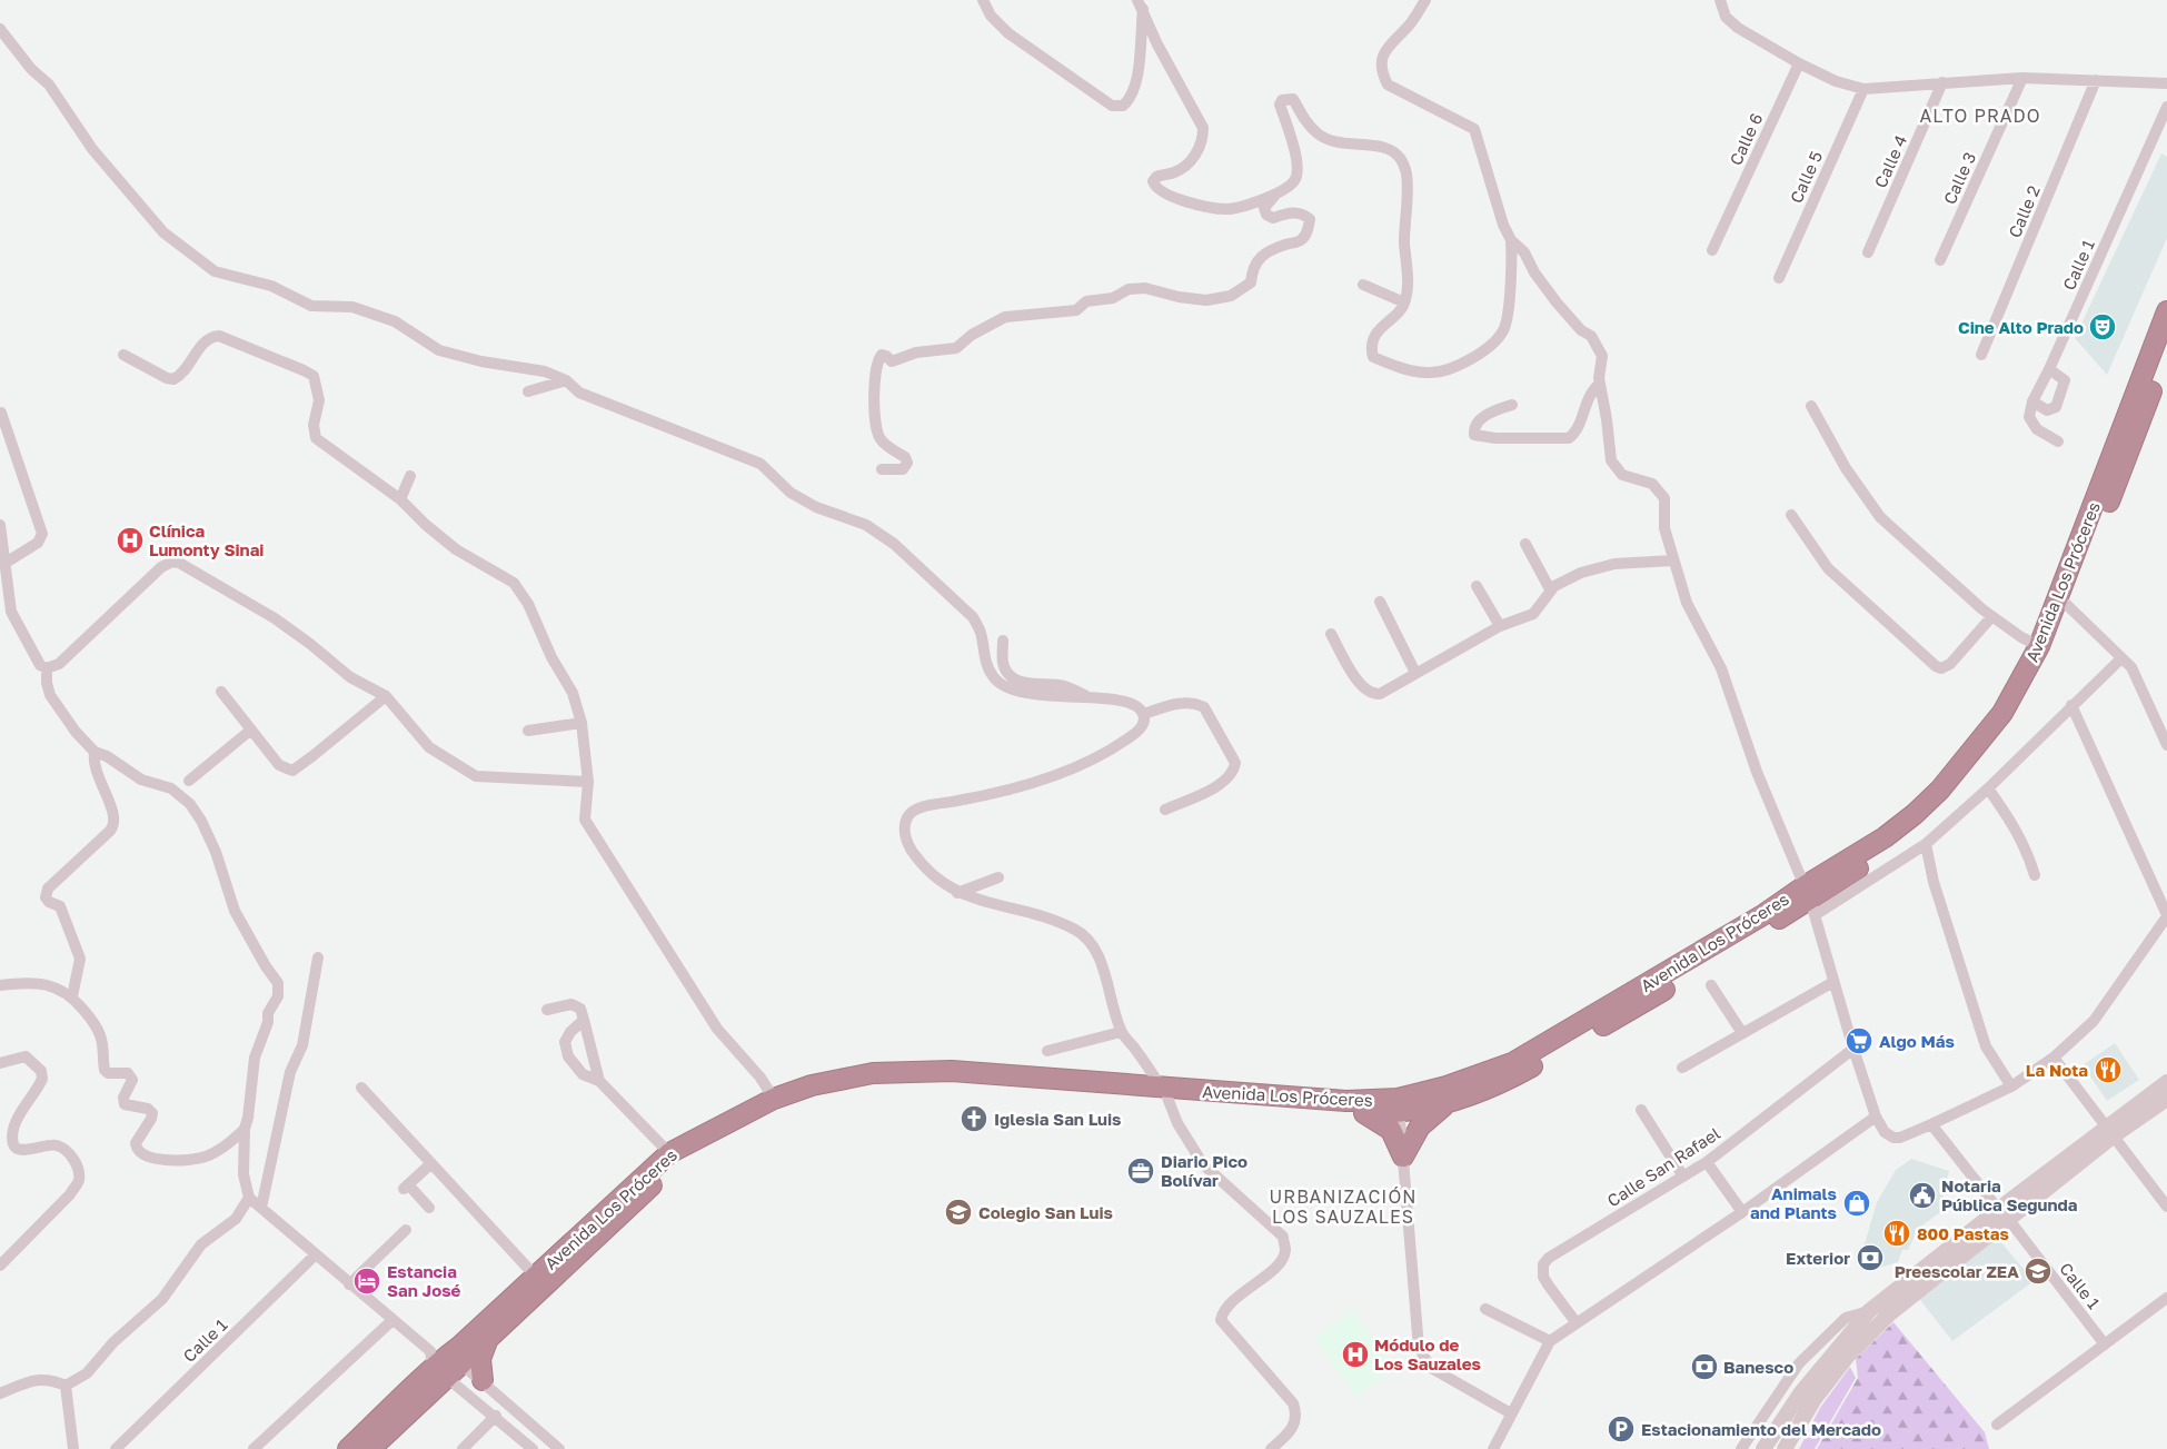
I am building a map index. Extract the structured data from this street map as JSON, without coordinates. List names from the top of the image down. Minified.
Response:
{"streets":{"highway":["Avenida Los Próceres"],"street":["Calle 6","Calle 4","Calle 5","Calle 3","Calle 2","Calle 1","Calle San Rafael"]},"districts":["ALTO PRADO","URBANIZACIÓN LOS SAUZALES"],"places":{"theatre":["Cine Alto Prado"],"hospital":["Clínica Lumonty Sinai","Módulo de Los Sauzales"],"supermarket":["Algo Más"],"restaurant":["La Nota","800 Pastas"],"church":["Iglesia San Luis"],"office":["Diario Pico Bolívar"],"public building":["Notaria Pública Segunda"],"shop":["Animals and Plants"],"school or university":["Colegio San Luis","Preescolar ZEA"],"bank":["Exterior","Banesco"],"hotel":["Estancia San José"],"parking":["Estacionamiento del Mercado"]}}
